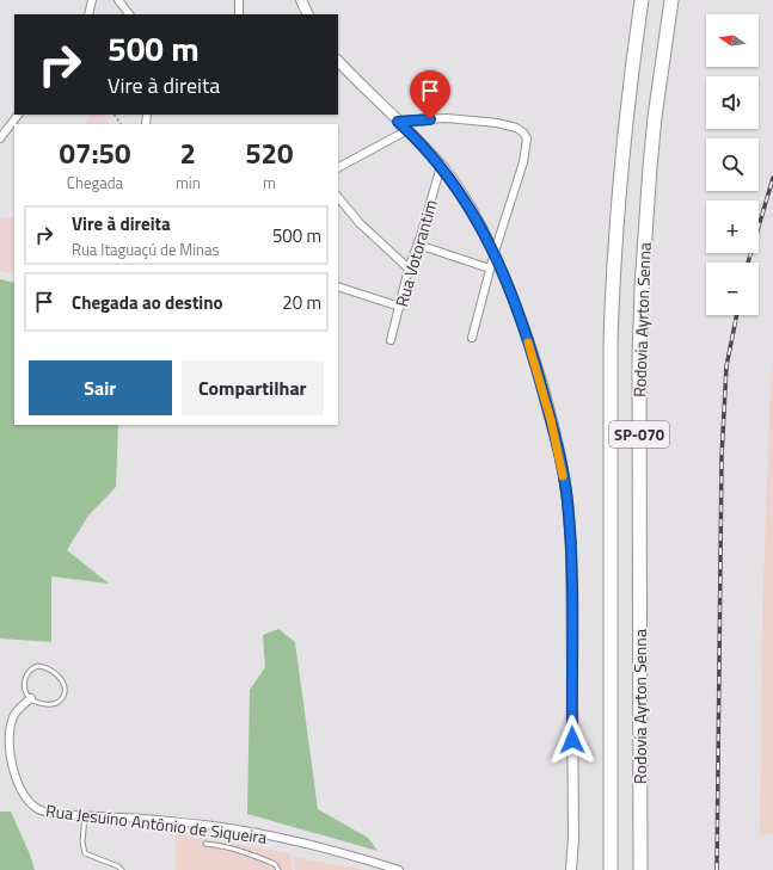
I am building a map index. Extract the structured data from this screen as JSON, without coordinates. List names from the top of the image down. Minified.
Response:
{"streets":{"highway":["Rodovia Ayrton Senna","SP-070"],"street":["Rua Votorantim","Rua Jesuíno Antônio de Siqueira"]},"north":"left","page":{"map_buttons":["+","−"],"turn":["500 m","Vire à direita"],"eta":["07:50","Chegada","2","min","520","m"],"list":[{"name":"Vire à direita","note":"Rua Itaguaçú de Minas","value":"500 m"},{"name":"Chegada ao destino","value":"20 m"}],"buttons":["Sair","Compartilhar"]}}
